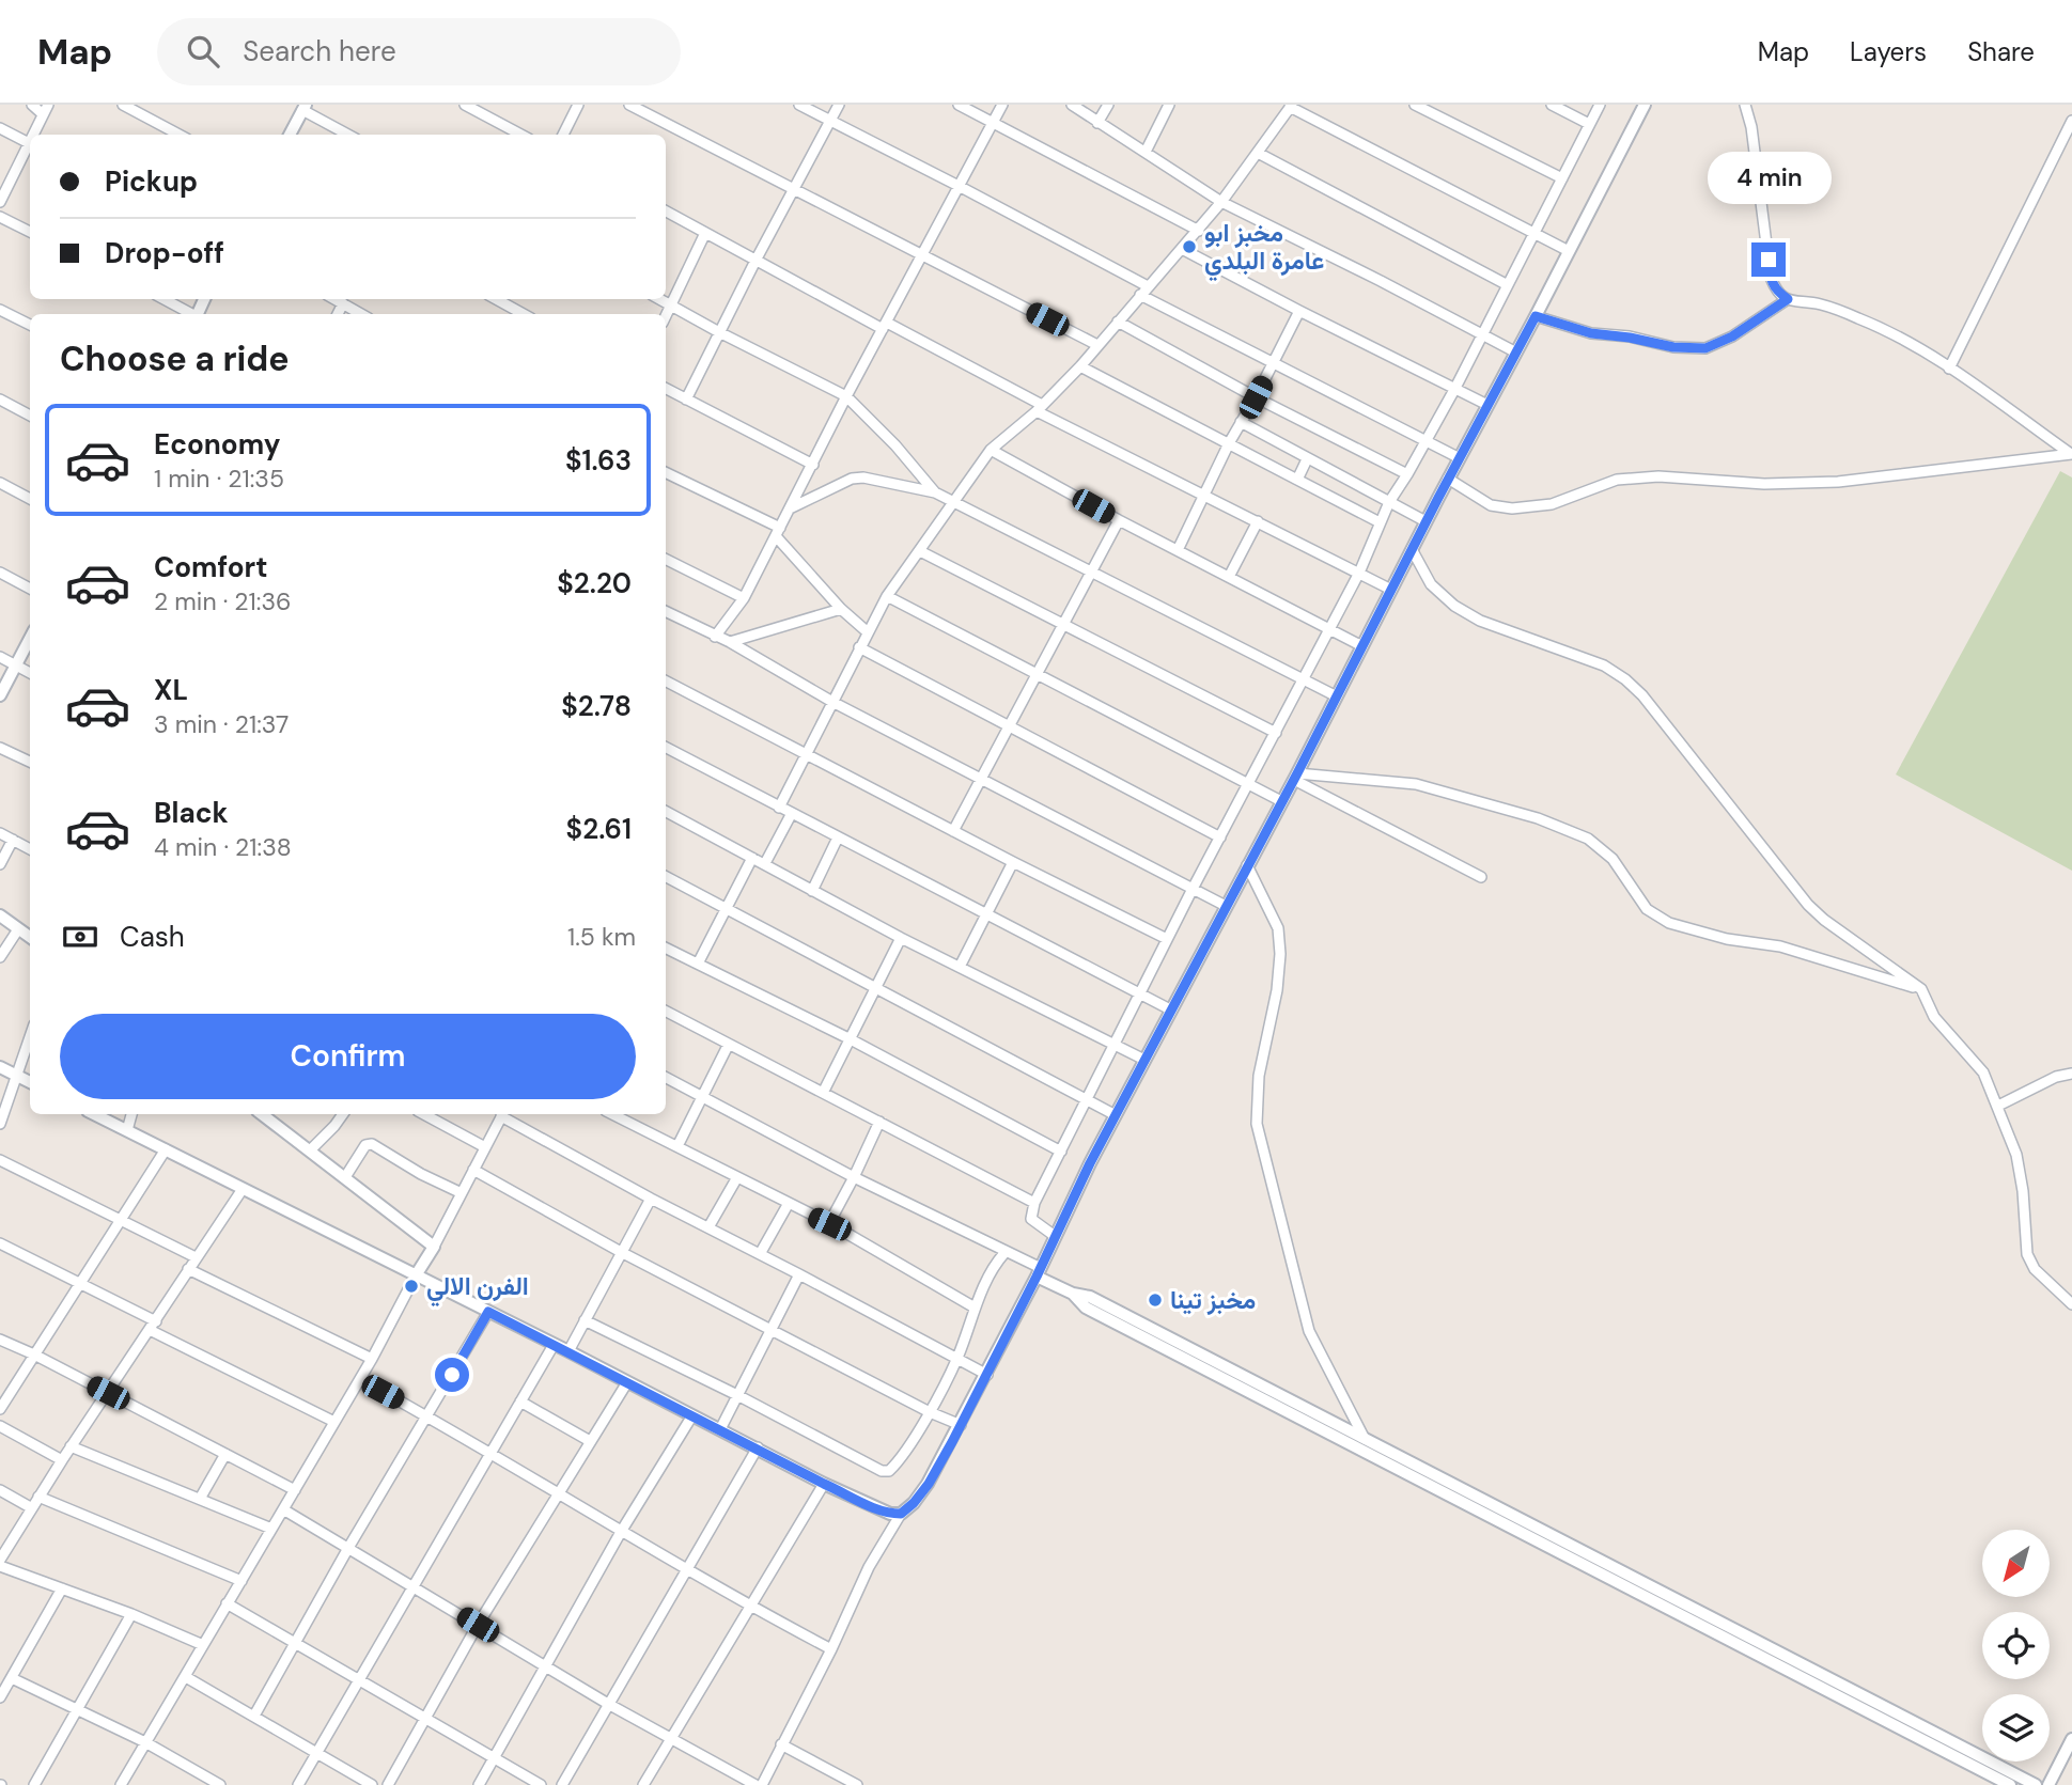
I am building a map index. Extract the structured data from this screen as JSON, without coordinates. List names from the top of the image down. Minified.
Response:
{"places":["مخبز ابو عامرة البلدي","الفرن الالي","مخبز تينا"],"north":"bottom left","page":{"header":"Map","search":"Search here","nav":["Map","Layers","Share"],"banner":["Pickup","Drop-off"],"bubble":"4 min","heading":"Choose a ride","list":[{"name":"Economy","note":"1 min · 21:35","value":"$1.63"},{"name":"Comfort","note":"2 min · 21:36","value":"$2.20"},{"name":"XL","note":"3 min · 21:37","value":"$2.78"},{"name":"Black","note":"4 min · 21:38","value":"$2.61"}],"pay":["Cash","1.5 km"],"buttons":"Confirm"}}
